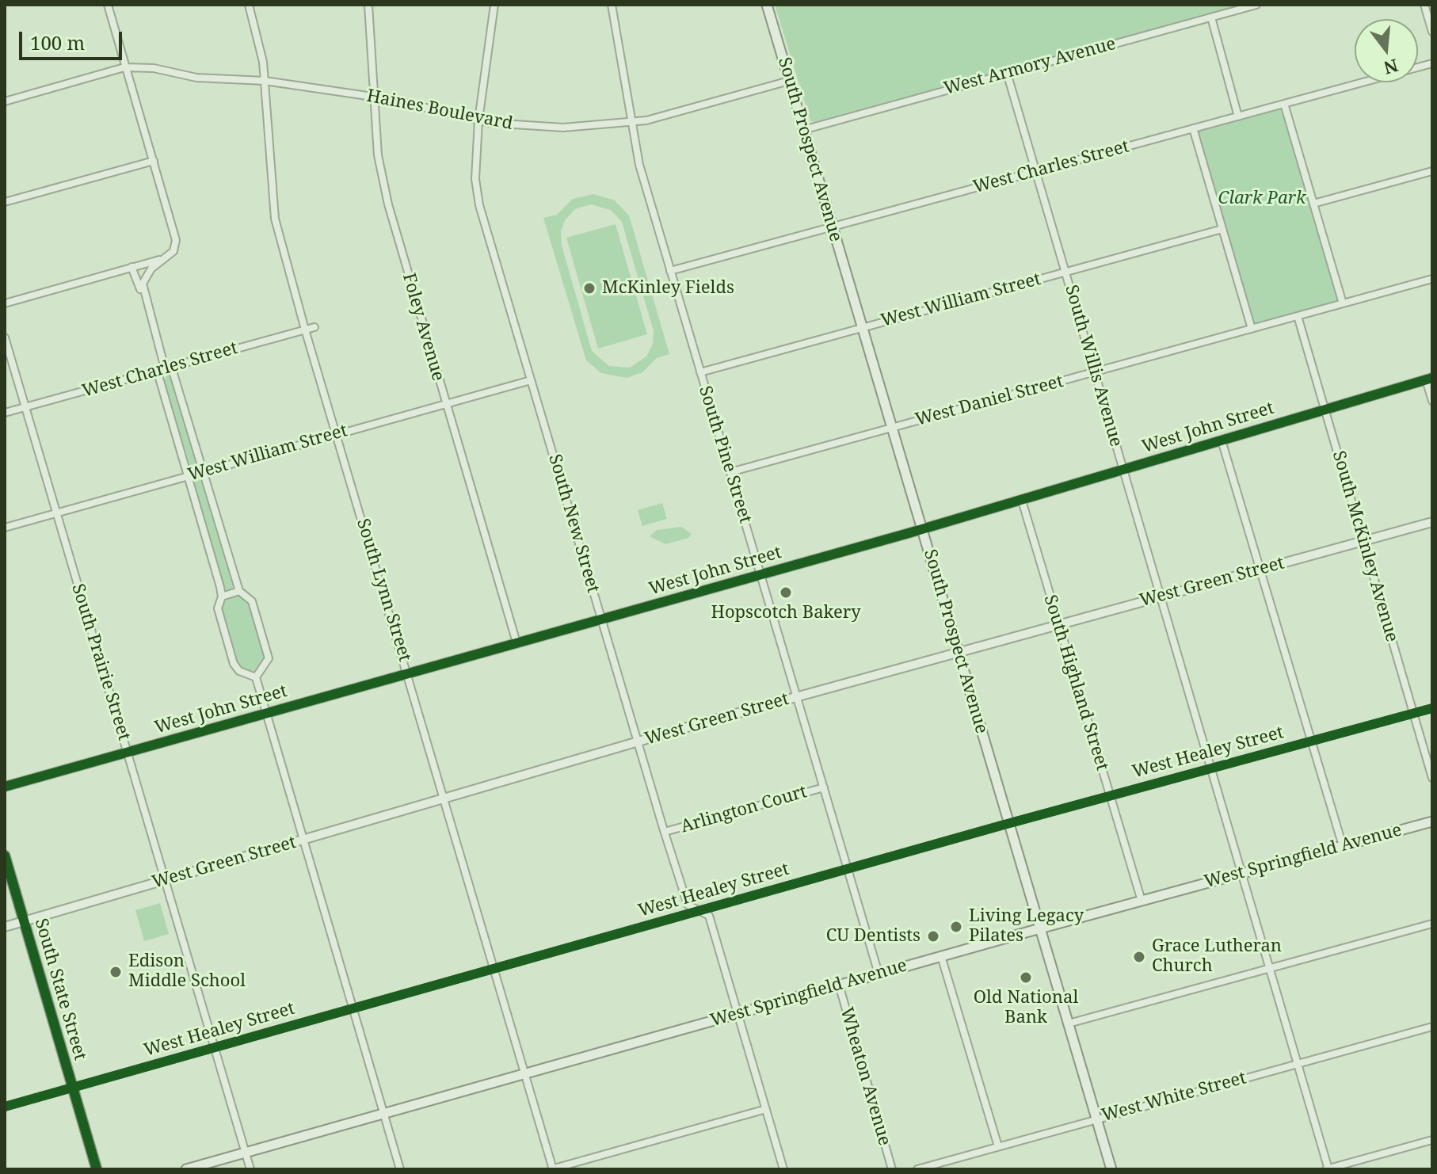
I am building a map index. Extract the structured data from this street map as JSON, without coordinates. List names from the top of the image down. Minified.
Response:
{"streets":{"main road":["South Prospect Avenue","West Springfield Avenue","South State Street"],"street":["West Armory Avenue","Haines Boulevard","West Charles Street","West William Street","Foley Avenue","South Willis Avenue","West Daniel Street","West John Street","South Pine Street","South New Street","South McKinley Avenue","West Green Street","South Lynn Street","South Prairie Street","South Highland Street","West Healey Street","Arlington Court","Wheaton Avenue","West White Street"]},"crossings":[["West Armory Avenue","South Prospect Avenue"],["West Armory Avenue","South Willis Avenue"],["Haines Boulevard","South Prospect Avenue"],["Haines Boulevard","Foley Avenue"],["Haines Boulevard","South Pine Street"],["Haines Boulevard","South New Street"],["Haines Boulevard","South Lynn Street"],["South Prospect Avenue","West Charles Street"],["South Prospect Avenue","West William Street"],["South Prospect Avenue","West Daniel Street"],["South Prospect Avenue","West John Street"],["South Prospect Avenue","West Green Street"],["South Prospect Avenue","West Healey Street"],["South Prospect Avenue","West Springfield Avenue"],["South Prospect Avenue","West White Street"],["West Charles Street","South Willis Avenue"],["West Charles Street","South Pine Street"],["West Charles Street","South Lynn Street"],["West Charles Street","South Prairie Street"],["West William Street","Foley Avenue"],["West William Street","South Willis Avenue"],["West William Street","South Pine Street"],["West William Street","South New Street"],["West William Street","South Lynn Street"],["West William Street","South Prairie Street"],["Foley Avenue","West John Street"],["South Willis Avenue","West Daniel Street"],["South Willis Avenue","West John Street"],["South Willis Avenue","West Green Street"],["South Willis Avenue","West Healey Street"],["South Willis Avenue","West Springfield Avenue"],["South Willis Avenue","West White Street"],["West Daniel Street","South Pine Street"],["West Daniel Street","South McKinley Avenue"],["West John Street","South Pine Street"],["West John Street","South New Street"],["West John Street","South McKinley Avenue"],["West John Street","South Lynn Street"],["West John Street","South Prairie Street"],["West John Street","South Highland Street"],["South Pine Street","West Green Street"],["South Pine Street","West Healey Street"],["South Pine Street","Arlington Court"],["South Pine Street","West Springfield Avenue"],["South New Street","West Green Street"],["South New Street","West Healey Street"],["South New Street","Arlington Court"],["South New Street","West Springfield Avenue"],["South McKinley Avenue","West Green Street"],["South McKinley Avenue","West Healey Street"],["West Green Street","South Lynn Street"],["West Green Street","South Prairie Street"],["West Green Street","South Highland Street"],["West Green Street","South State Street"],["South Lynn Street","West Healey Street"],["South Lynn Street","West Springfield Avenue"],["South Prairie Street","West Healey Street"],["South Prairie Street","West Springfield Avenue"],["South Highland Street","West Healey Street"],["South Highland Street","West Springfield Avenue"],["West Healey Street","South State Street"],["West Springfield Avenue","Wheaton Avenue"]],"parks":["Clark Park"],"places":["McKinley Fields","Hopscotch Bakery","Living Legacy Pilates","CU Dentists","Grace Lutheran Church","Edison Middle School","Old National Bank"],"scale_bar":"100 m","north":"bottom"}
